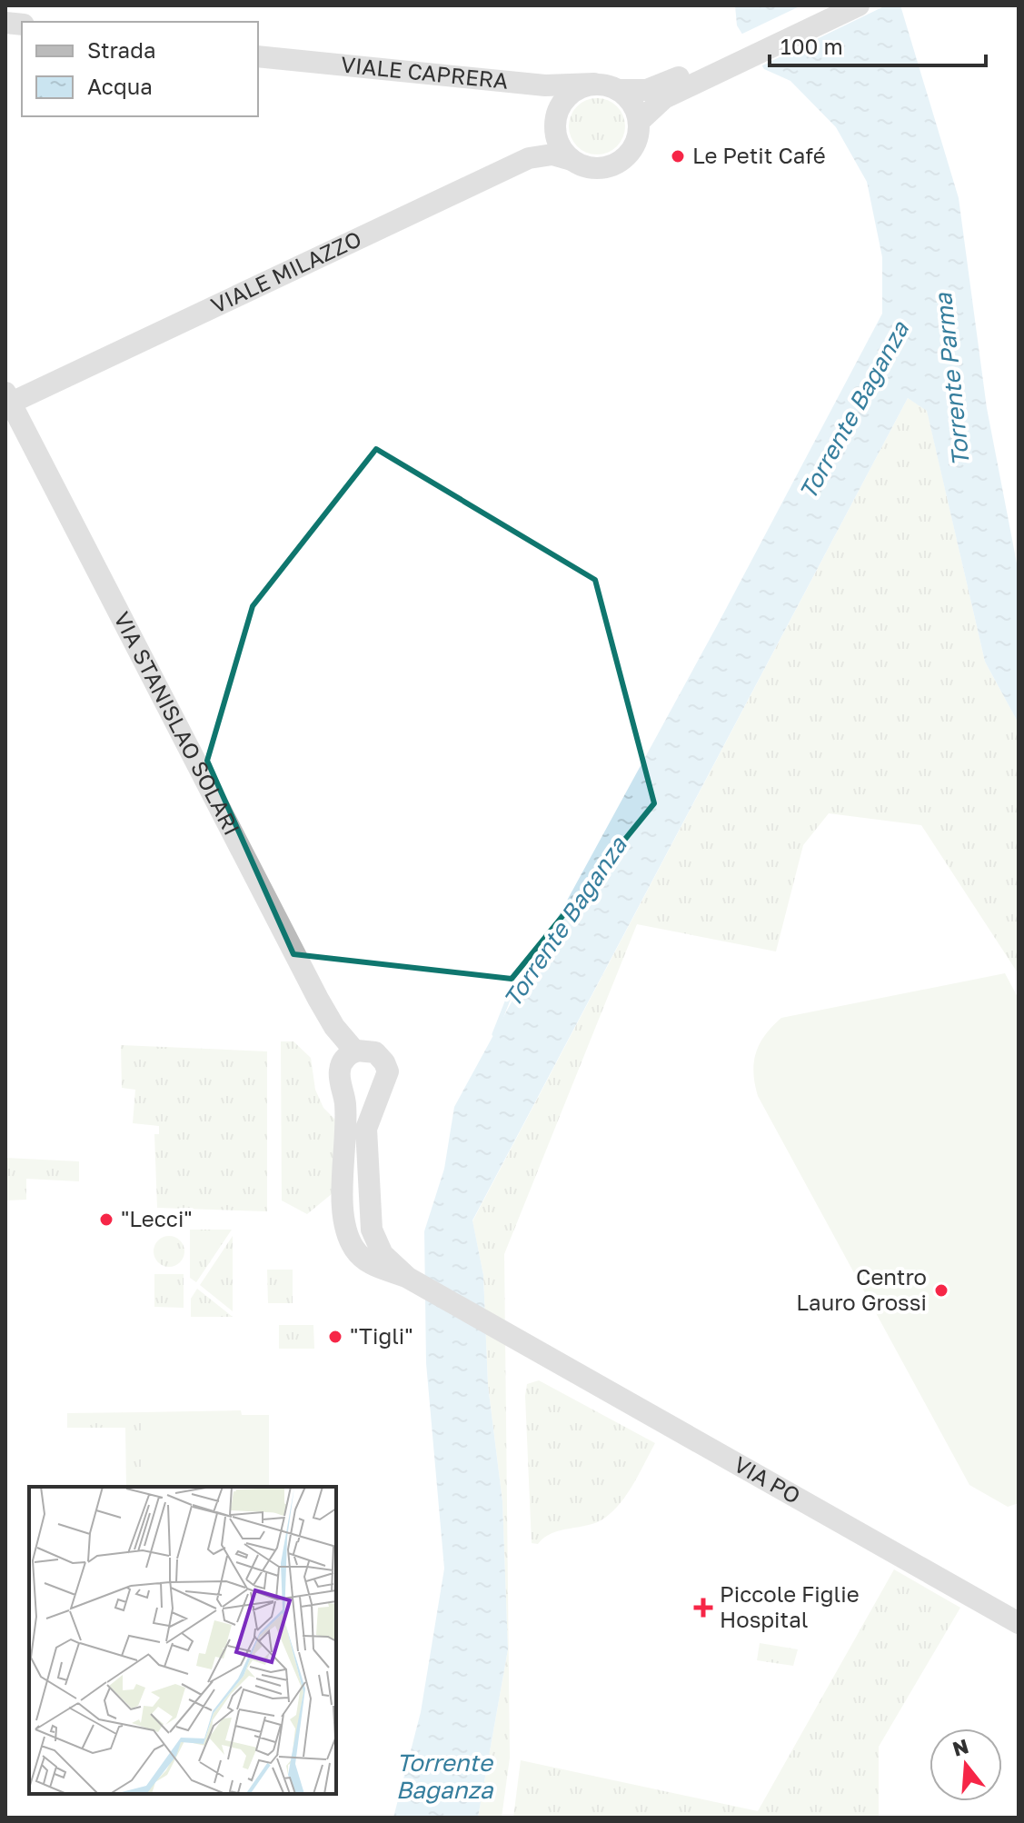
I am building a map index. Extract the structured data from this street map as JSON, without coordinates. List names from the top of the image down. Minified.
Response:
{"streets":{"street":["VIALE CAPRERA","VIALE MILAZZO","VIA STANISLAO SOLARI","VIA PO"]},"crossings":[["VIALE CAPRERA","VIALE MILAZZO"],["VIALE MILAZZO","VIA STANISLAO SOLARI"]],"water":["Torrente Parma","Torrente Baganza"],"places":{"other":["Le Petit Café","\"Lecci\"","Centro Lauro Grossi","\"Tigli\""],"health":["Piccole Figlie Hospital"]},"legend":["Strada","Acqua"],"scale_bar":"100 m","north":"top"}
